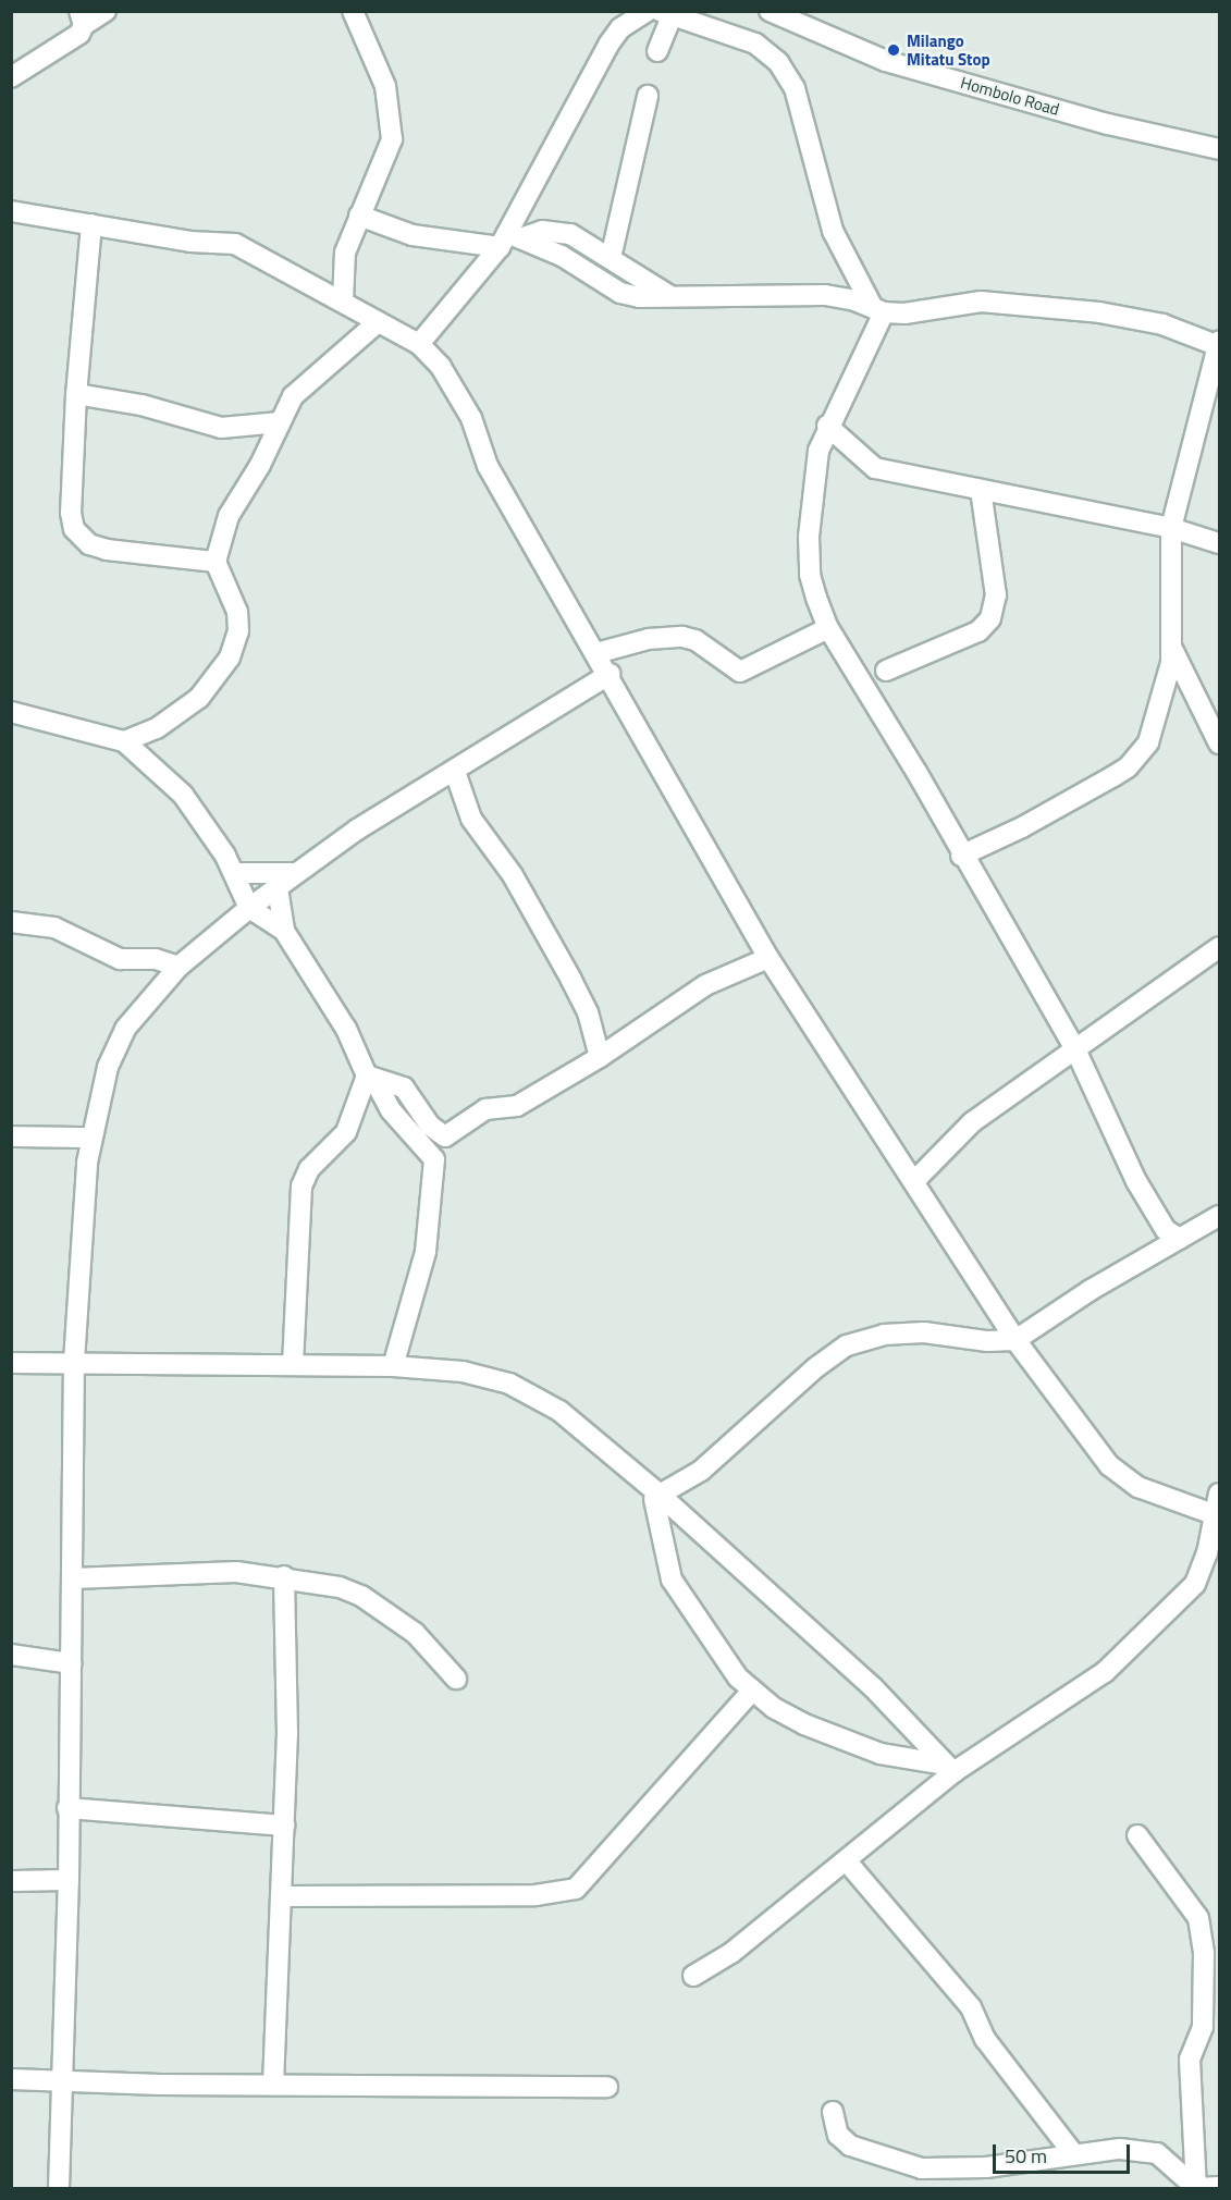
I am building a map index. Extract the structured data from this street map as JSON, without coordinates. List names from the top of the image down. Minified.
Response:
{"streets":{"street":["Hombolo Road"]},"places":["Milango Mitatu Stop"],"scale_bar":"50 m"}
